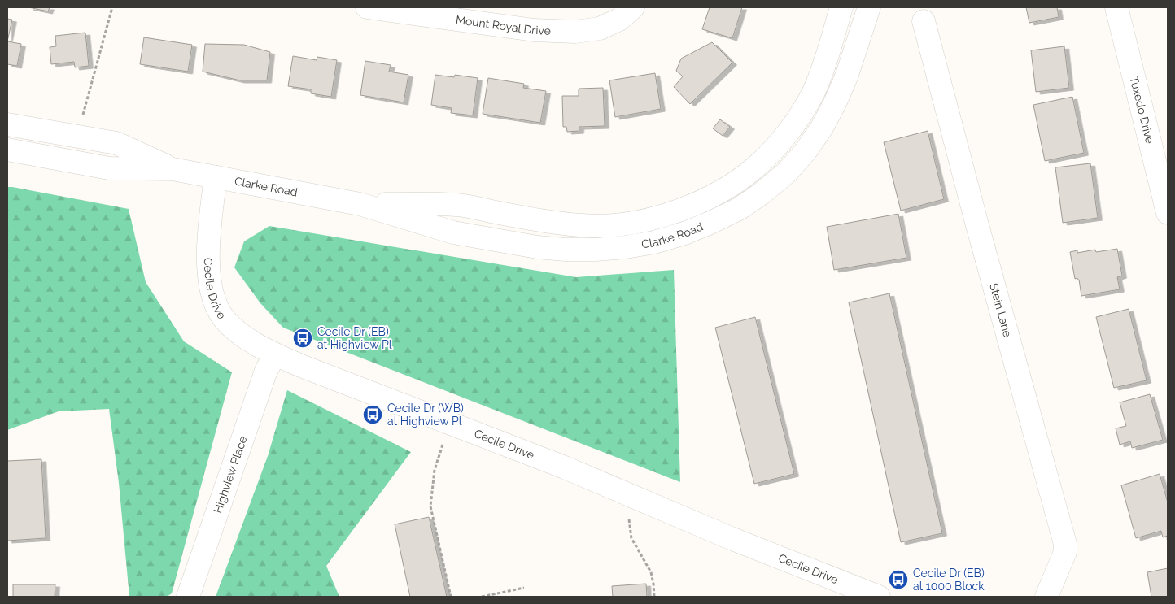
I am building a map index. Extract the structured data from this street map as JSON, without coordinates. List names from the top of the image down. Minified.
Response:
{"streets":{"street":["Mount Royal Drive","Tuxedo Drive","Clarke Road","Cecile Drive","Stein Lane","Highview Place"]},"crossings":[["Clarke Road","Cecile Drive"],["Cecile Drive","Highview Place"]],"places":{"bus stop":["Cecile Dr (EB) at Highview Pl","Cecile Dr (WB) at Highview Pl","Cecile Dr (EB) at 1000 Block"]}}
